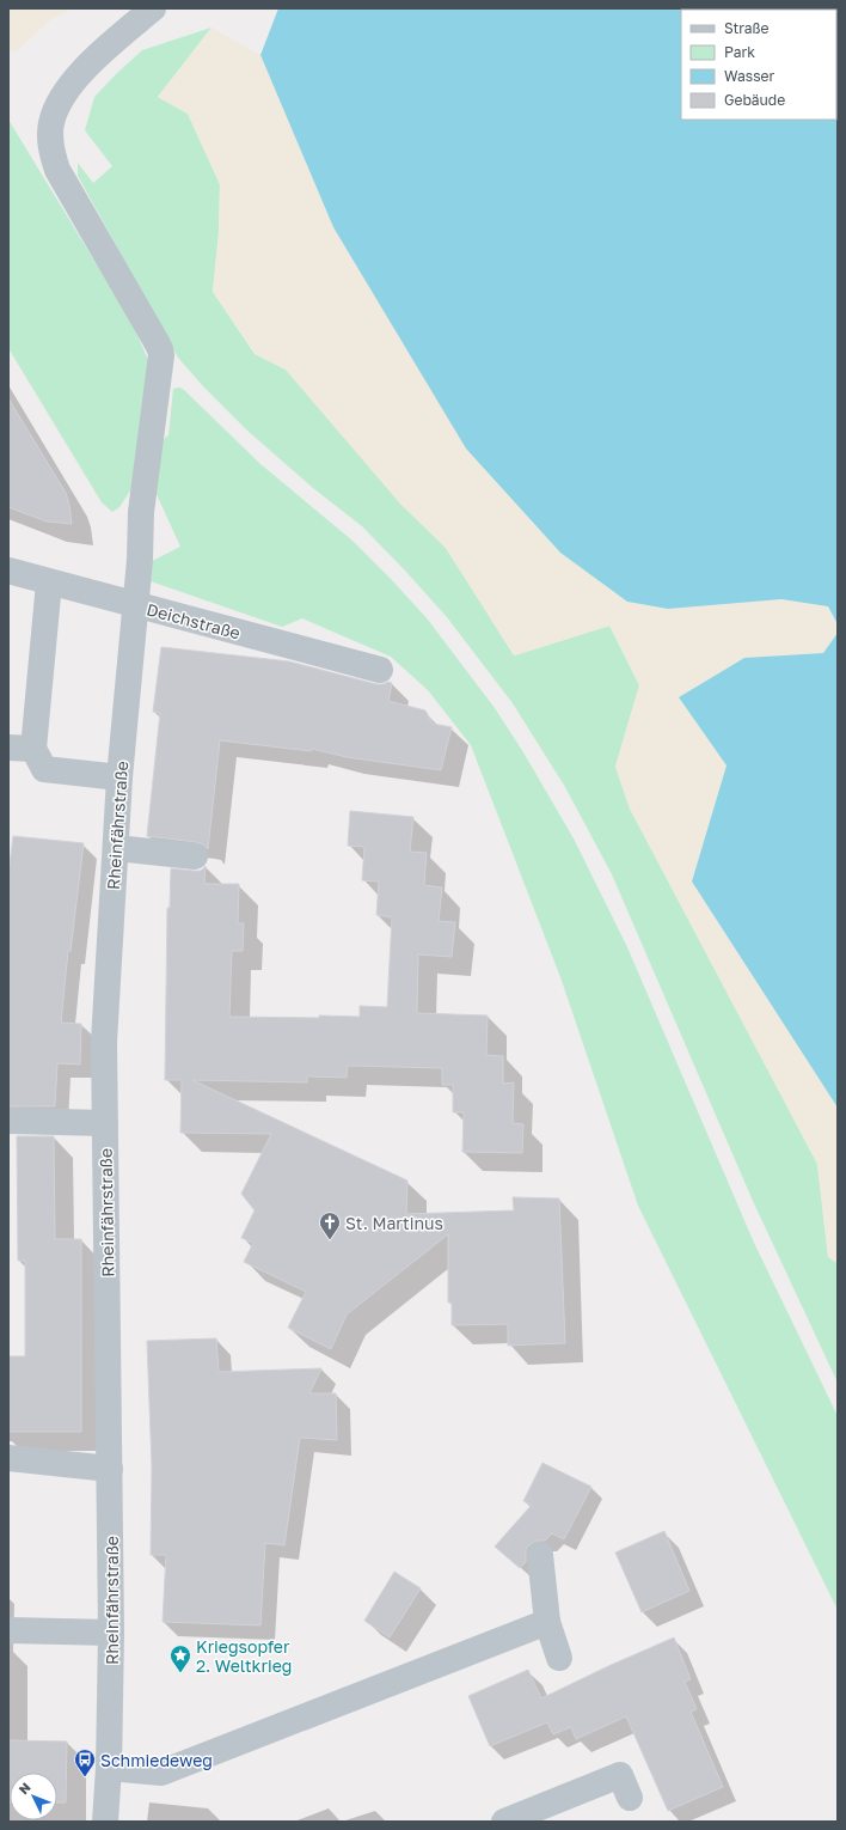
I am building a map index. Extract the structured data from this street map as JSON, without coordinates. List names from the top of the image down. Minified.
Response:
{"streets":{"street":["Deichstraße","Rheinfährstraße"]},"crossings":[["Deichstraße","Rheinfährstraße"]],"places":{"church":["St. Martinus"],"place":["Kriegsopfer 2. Weltkrieg"],"bus stop":["Schmiedeweg"]},"legend":["Straße","Park","Wasser","Gebäude"],"north":"top left"}
